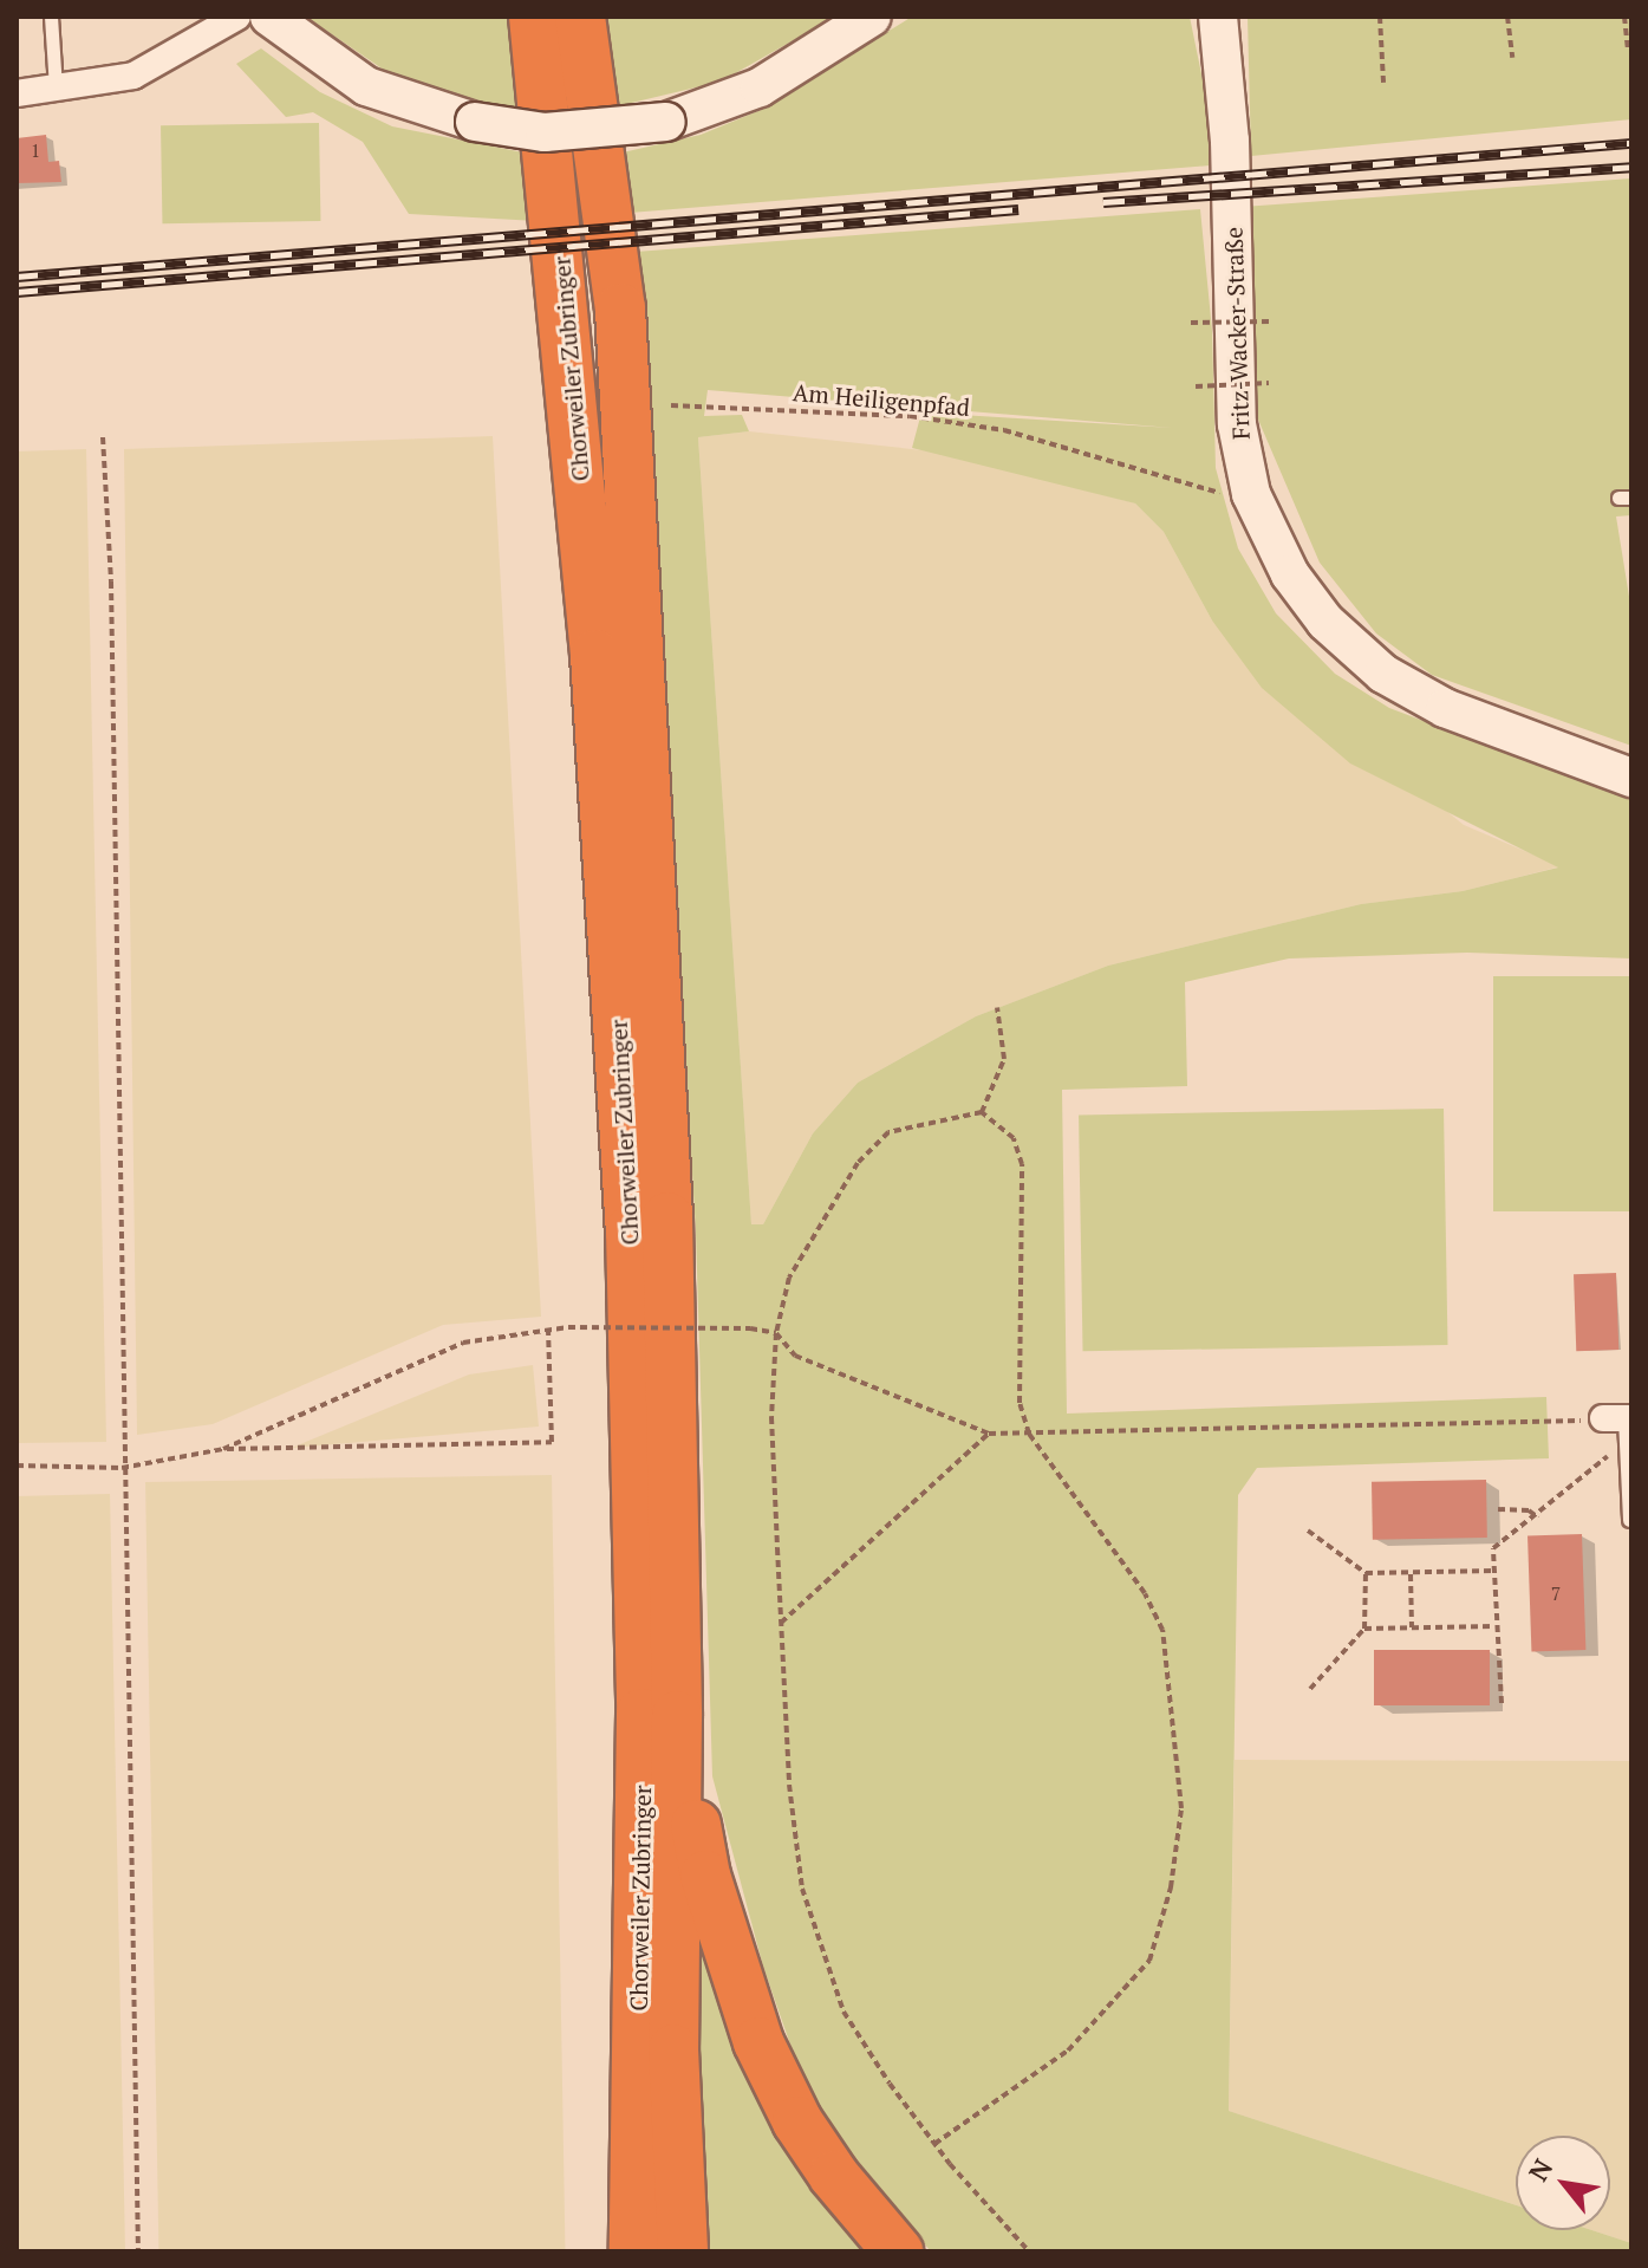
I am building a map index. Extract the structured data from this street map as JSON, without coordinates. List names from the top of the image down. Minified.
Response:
{"streets":{"highway":["Chorweiler Zubringer"],"street":["Fritz-Wacker-Straße"],"path":["Am Heiligenpfad"]},"crossings":[["Fritz-Wacker-Straße","Am Heiligenpfad"]],"house_numbers":["1","7"],"north":"top left"}
